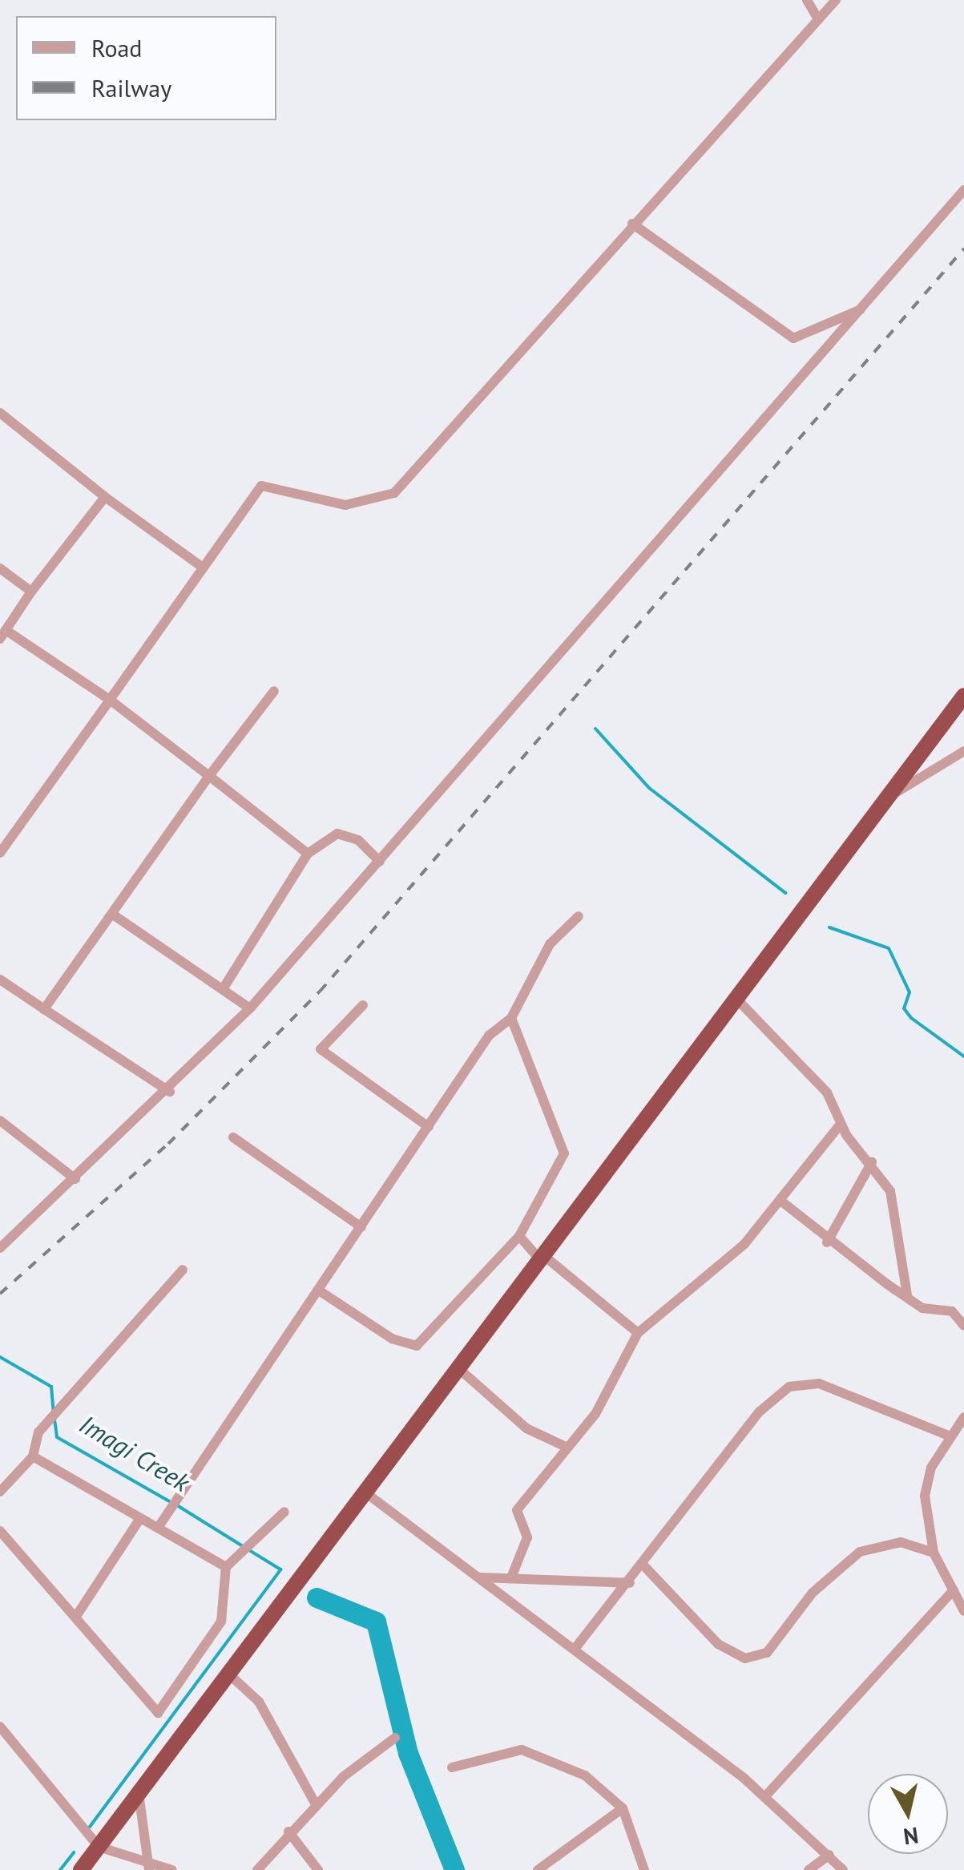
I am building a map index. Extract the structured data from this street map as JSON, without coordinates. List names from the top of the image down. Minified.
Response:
{"water":["Imagi Creek"],"legend":["Road","Railway"],"north":"bottom"}
